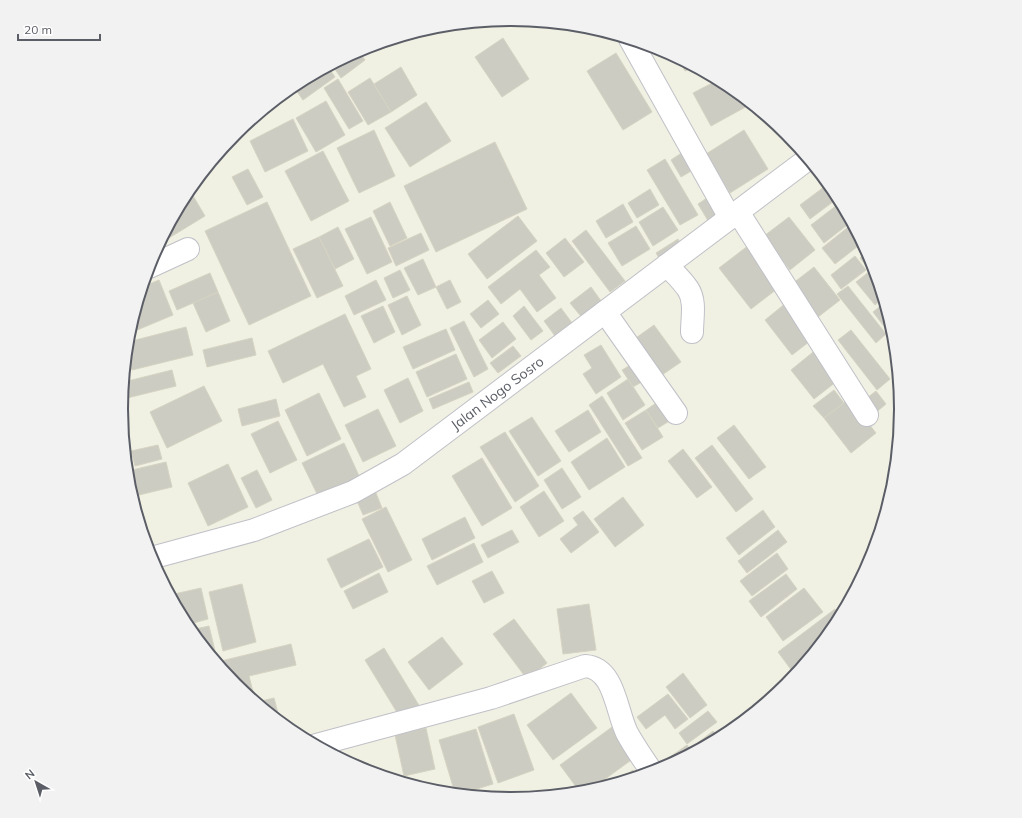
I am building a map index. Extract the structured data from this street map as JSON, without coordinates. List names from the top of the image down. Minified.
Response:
{"streets":{"street":["Jalan Nogo Sosro"]},"scale_bar":"20 m","north":"top left"}
